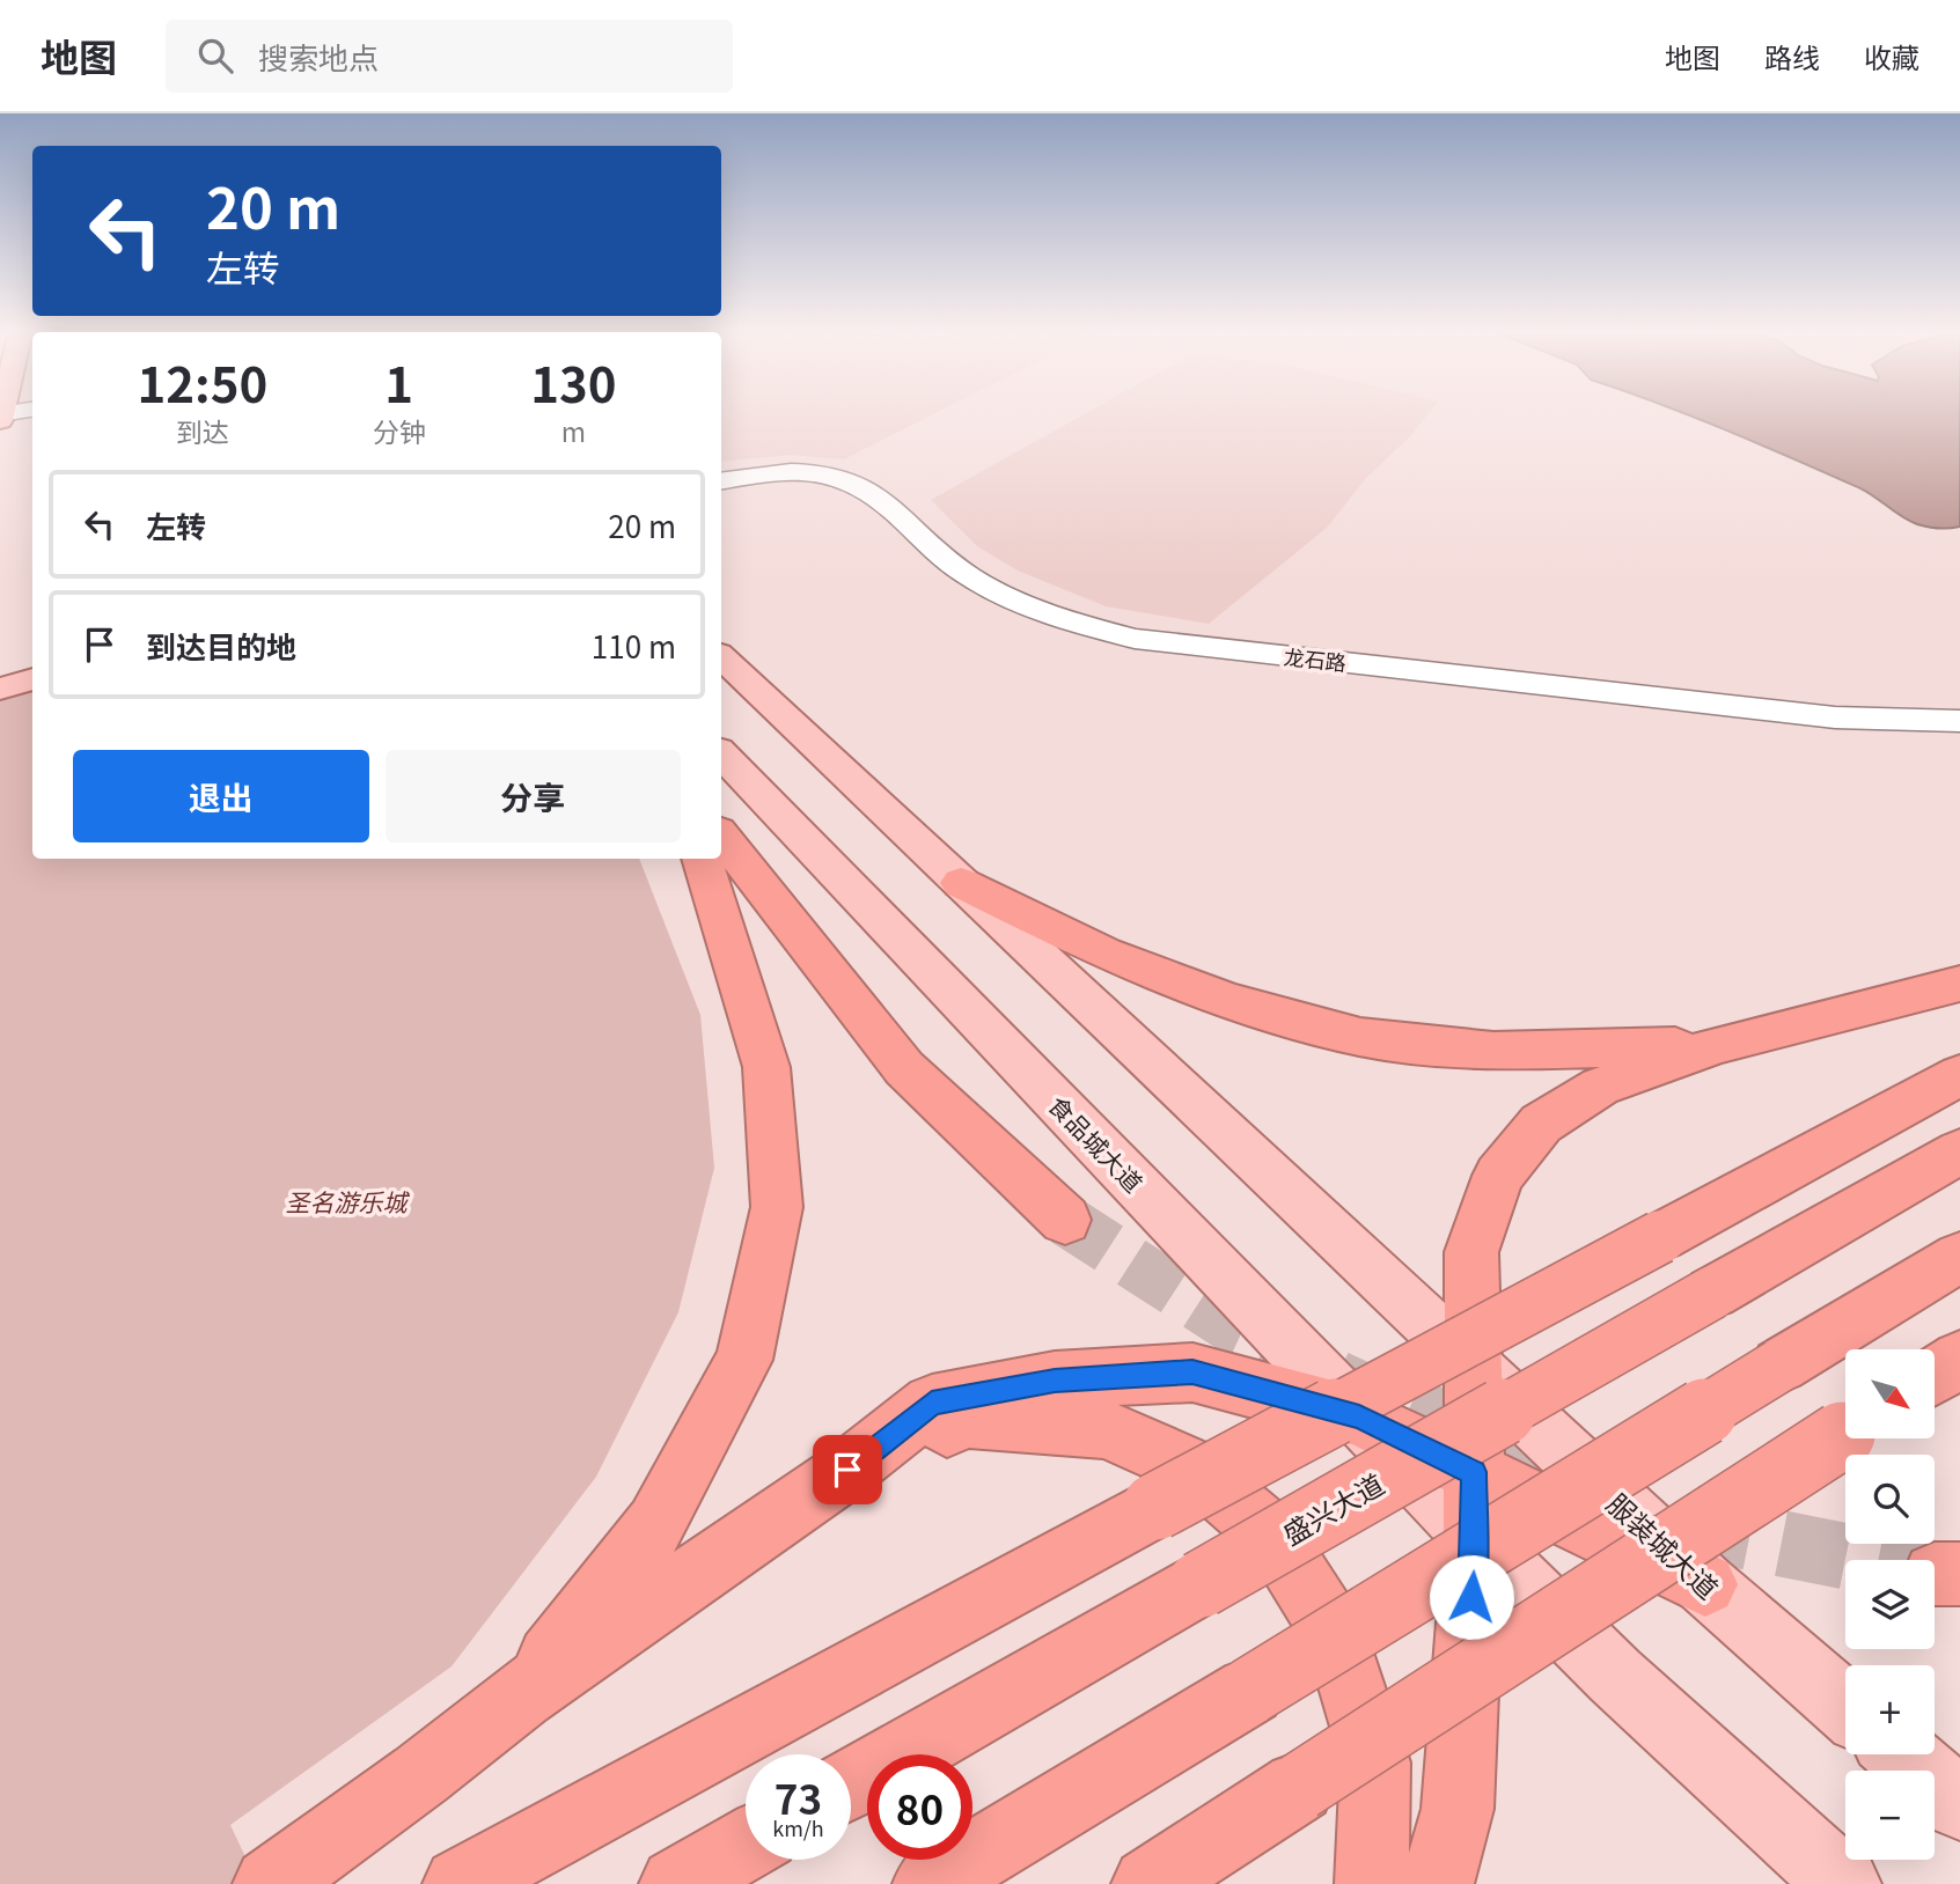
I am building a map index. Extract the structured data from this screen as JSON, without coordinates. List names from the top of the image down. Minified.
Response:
{"streets":{"highway":["盛兴大道"],"main road":["食品城大道","服装城大道"],"street":["龙石路"]},"parks":["圣名游乐城"],"north":"bottom right","page":{"header":"地图","search":"搜索地点","nav":["地图","路线","收藏"],"turn":["20 m","左转"],"eta":["12:50","到达","1","分钟","130","m"],"list":[{"name":"左转","value":"20 m"},{"name":"到达目的地","value":"110 m"}],"buttons":["退出","分享"],"map_buttons":["+","−"],"speed":"73 km/h","limit":"80"}}
